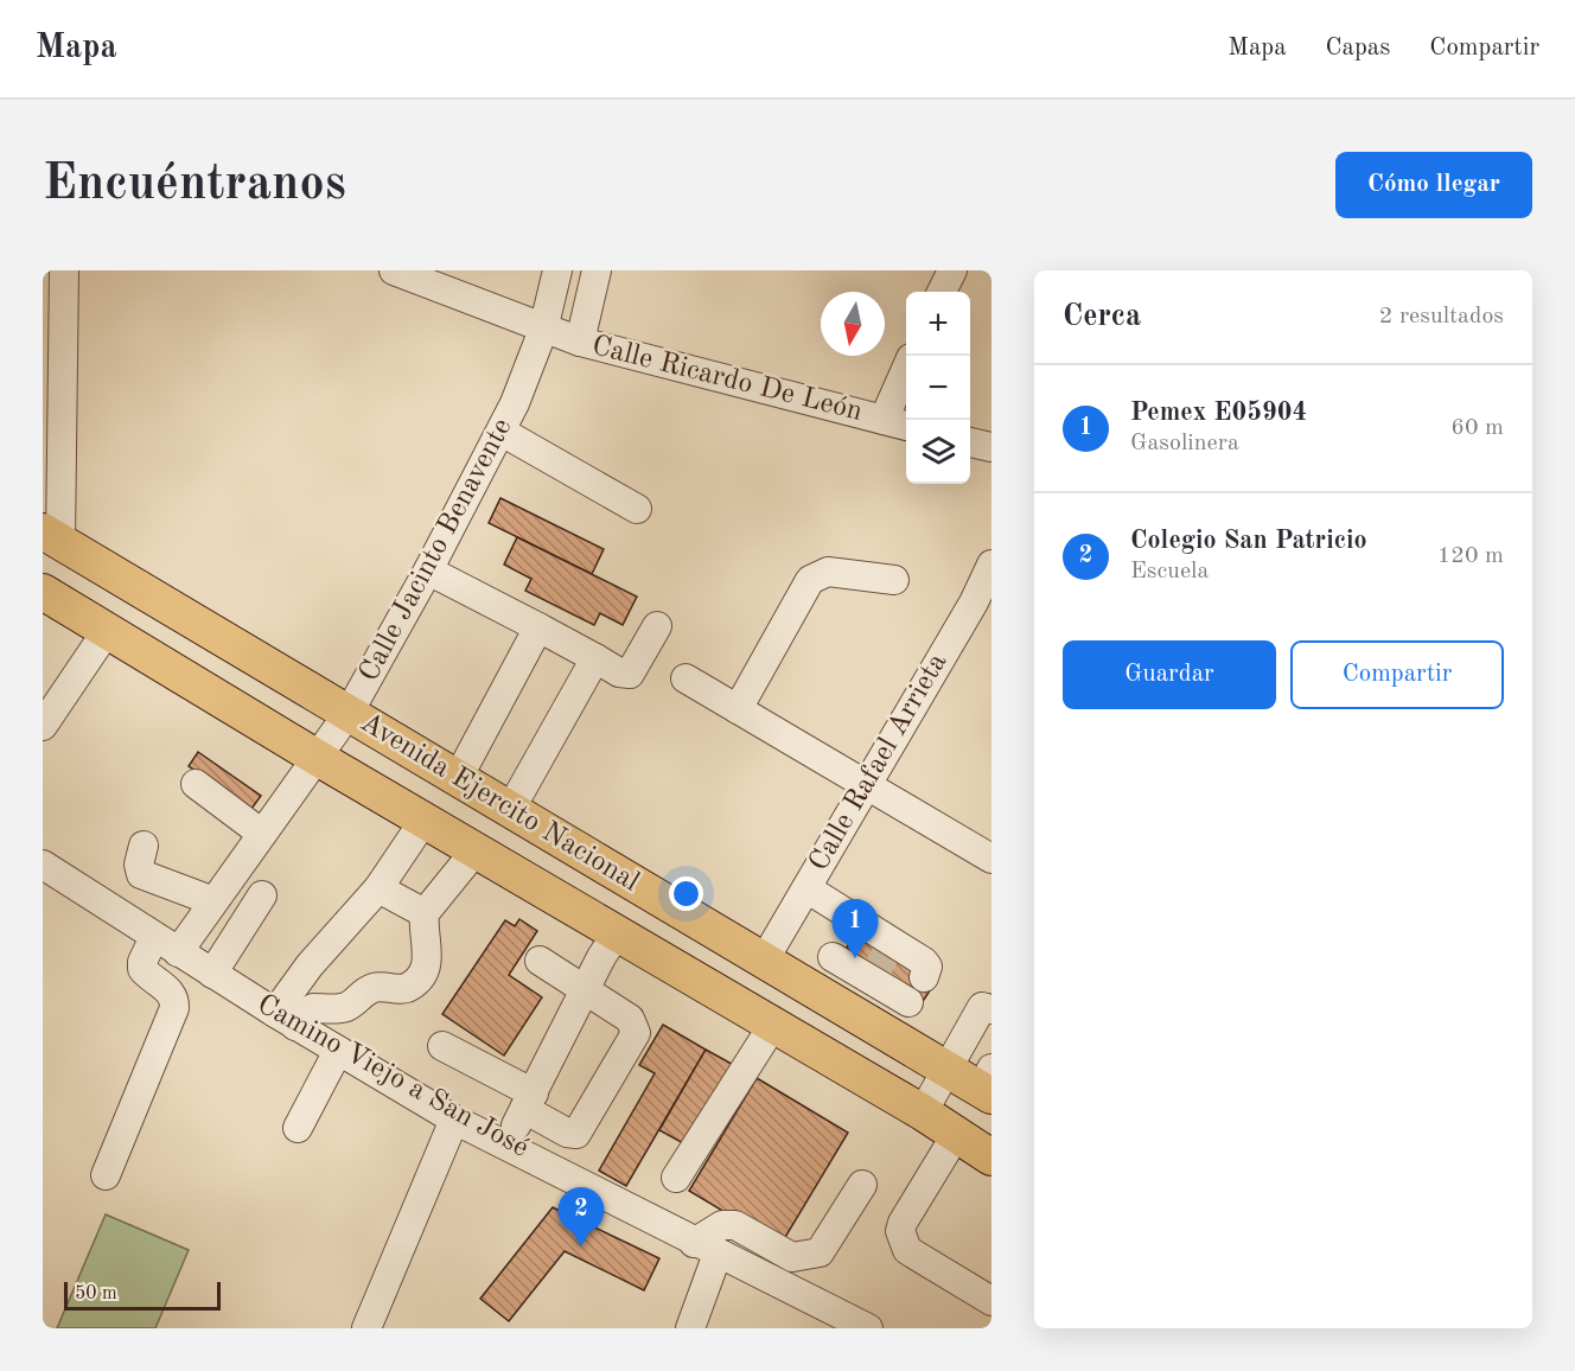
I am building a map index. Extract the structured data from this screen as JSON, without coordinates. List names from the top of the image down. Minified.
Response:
{"streets":{"main road":["Avenida Ejercito Nacional"],"street":["Calle Ricardo De León","Calle Jacinto Benavente","Calle Rafael Arrieta","Camino Viejo a San José"]},"crossings":[["Calle Ricardo De León","Calle Jacinto Benavente"],["Calle Jacinto Benavente","Avenida Ejercito Nacional"],["Calle Jacinto Benavente","Camino Viejo a San José"],["Calle Rafael Arrieta","Avenida Ejercito Nacional"]],"scale_bar":"50 m","north":"bottom","page":{"header":"Mapa","nav":["Mapa","Capas","Compartir"],"buttons":["Cómo llegar",["Guardar","Compartir"]],"title":"Encuéntranos","heading":["Cerca","2 resultados"],"map_buttons":["+","−"],"list":[{"mark":"1","name":"Pemex E05904","note":"Gasolinera","value":"60 m"},{"mark":"2","name":"Colegio San Patricio","note":"Escuela","value":"120 m"}],"pins":["1","2"],"scale":"50 m"}}
